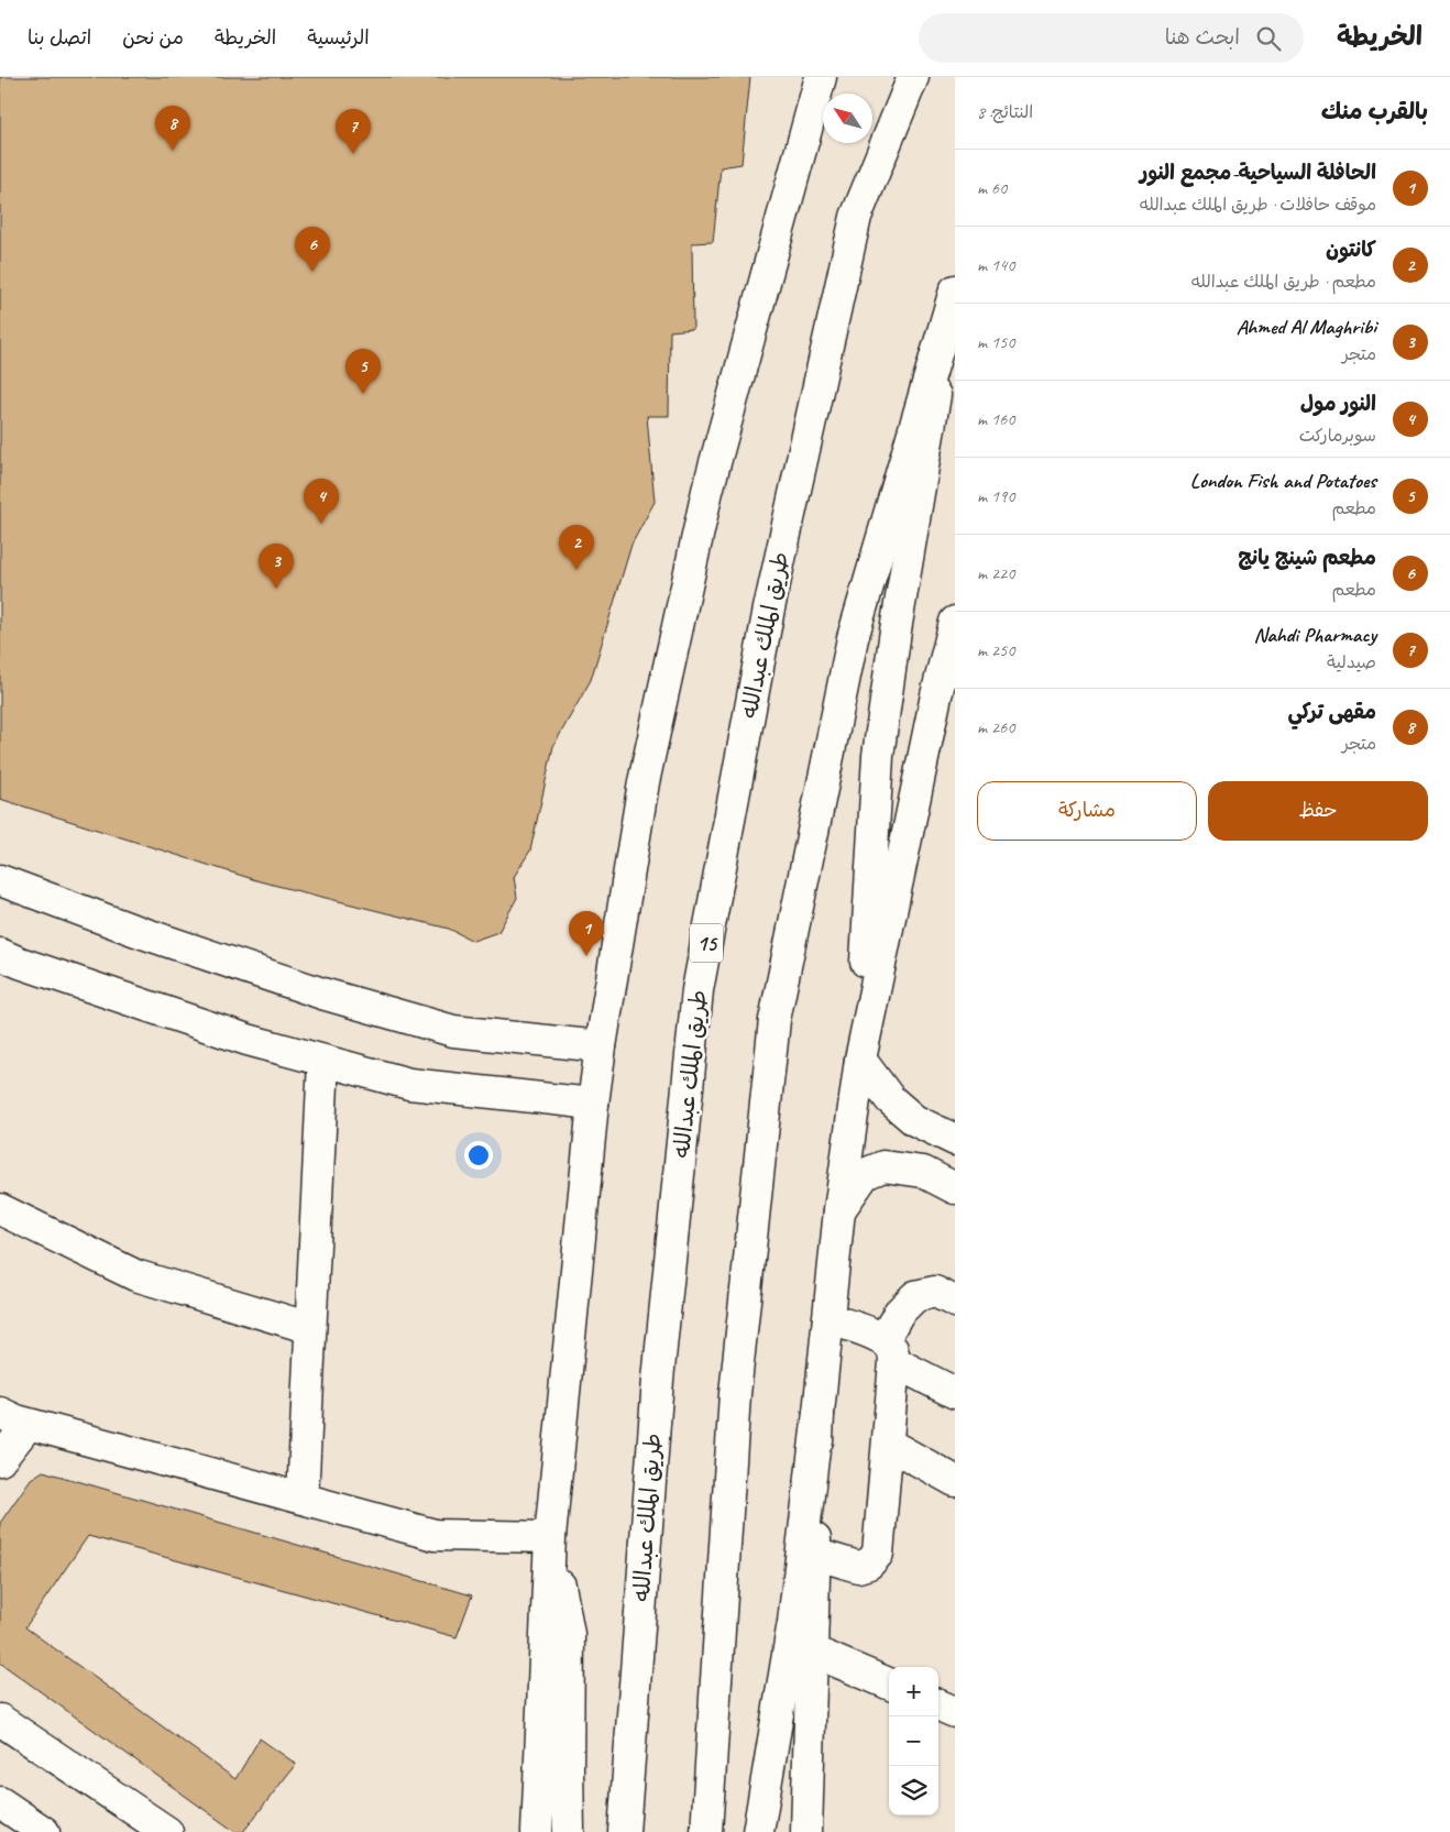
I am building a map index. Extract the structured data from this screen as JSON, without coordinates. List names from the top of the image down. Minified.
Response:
{"streets":{"main road":["طريق الملك عبدالله","15"]},"north":"top left","page":{"header":"الخريطة","search":"ابحث هنا","nav":["الرئيسية","الخريطة","من نحن","اتصل بنا"],"heading":["بالقرب منك","النتائج: 8"],"pins":["8","7","6","5","4","2","3","1"],"list":[{"mark":"1","name":"الحافلة السياحية-مجمع النور","note":"موقف حافلات · طريق الملك عبدالله","value":"60 m"},{"mark":"2","name":"كانتون","note":"مطعم · طريق الملك عبدالله","value":"140 m"},{"mark":"3","name":"Ahmed Al Maghribi","note":"متجر","value":"150 m"},{"mark":"4","name":"النور مول","note":"سوبرماركت","value":"160 m"},{"mark":"5","name":"London Fish and Potatoes","note":"مطعم","value":"190 m"},{"mark":"6","name":"مطعم شينج يانج","note":"مطعم","value":"220 m"},{"mark":"7","name":"Nahdi Pharmacy","note":"صيدلية","value":"250 m"},{"mark":"8","name":"مقهى تركي","note":"متجر","value":"260 m"}],"buttons":["حفظ","مشاركة"],"map_buttons":["+","−"]}}
